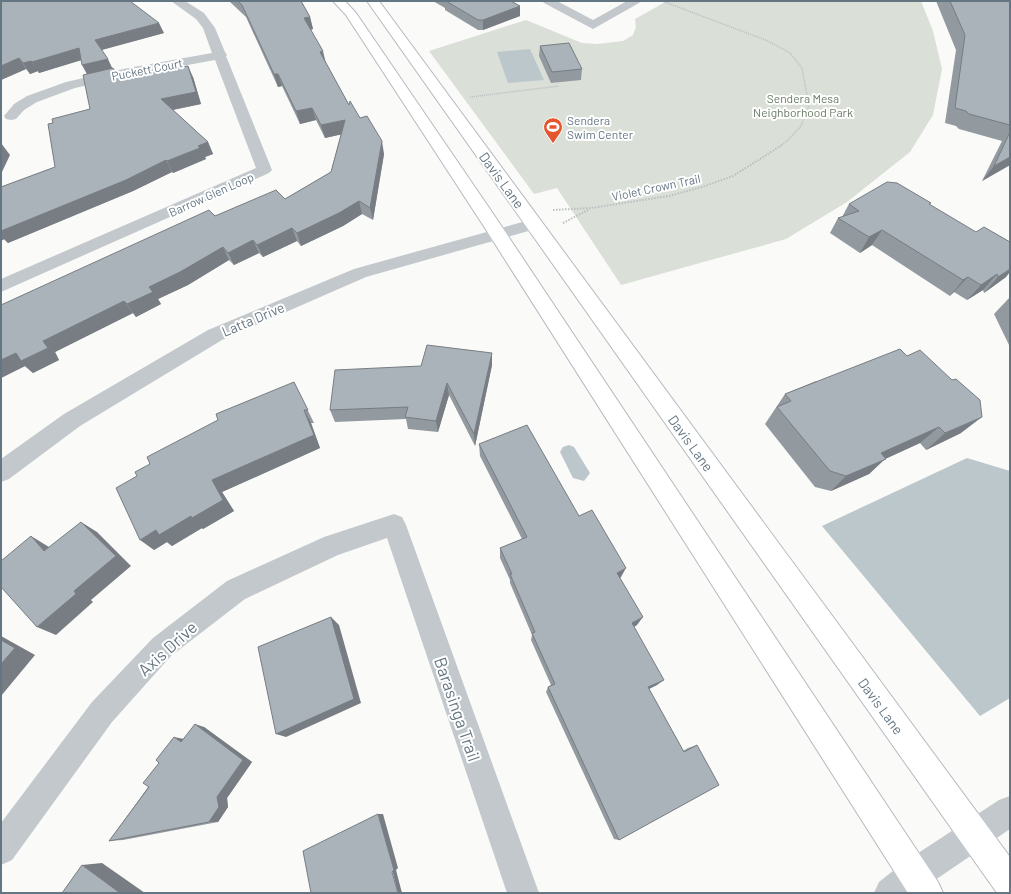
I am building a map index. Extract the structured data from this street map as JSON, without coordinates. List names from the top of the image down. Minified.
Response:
{"streets":{"main road":["Davis Lane"],"street":["Puckett Court","Barrow Glen Loop","Latta Drive","Axis Drive","Barasinga Trail"],"path":["Violet Crown Trail"]},"crossings":[["Puckett Court","Barrow Glen Loop"],["Davis Lane","Latta Drive"],["Axis Drive","Barasinga Trail"]],"parks":["Sendera Mesa Neighborhood Park"],"places":{"sports":["Sendera Swim Center"]}}
